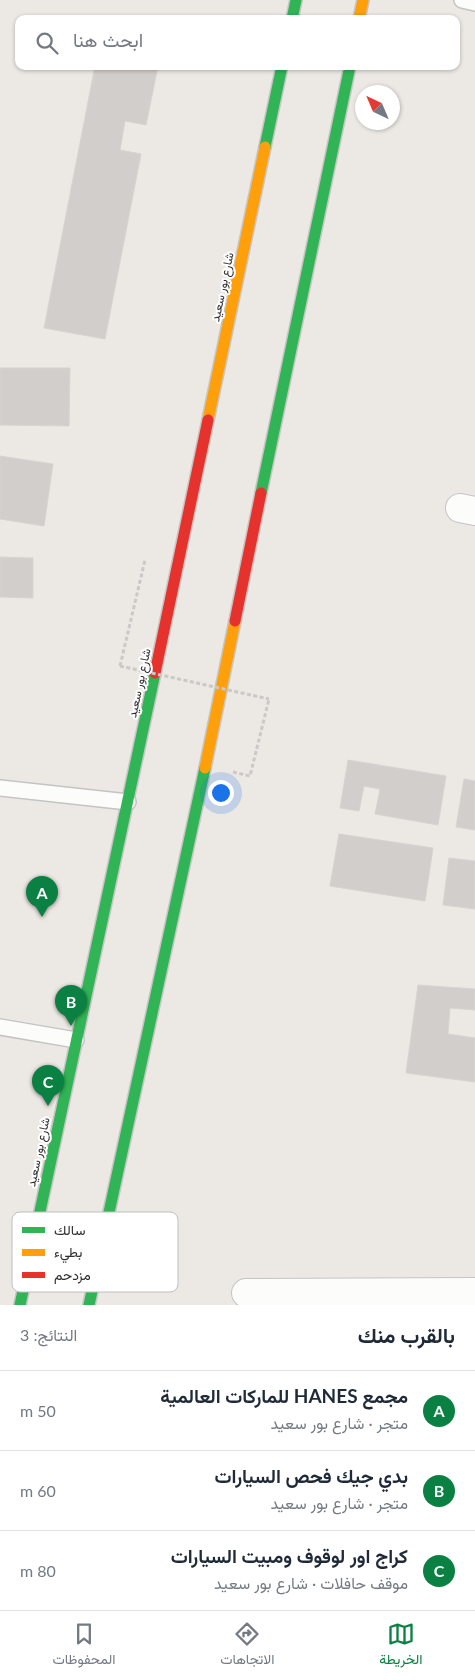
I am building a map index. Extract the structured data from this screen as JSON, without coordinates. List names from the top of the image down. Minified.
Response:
{"streets":{"main road":["شارع بور سعيد"]},"legend":["سالك","بطيء","مزدحم"],"north":"top left","page":{"search":"ابحث هنا","pins":["A","B","C"],"heading":["بالقرب منك","النتائج: 3"],"list":[{"mark":"A","name":"مجمع HANES للماركات العالمية","note":"متجر · شارع بور سعيد","value":"50 m"},{"mark":"B","name":"بدي جيك فحص السيارات","note":"متجر · شارع بور سعيد","value":"60 m"},{"mark":"C","name":"كراج اور لوقوف ومبيت السيارات","note":"موقف حافلات · شارع بور سعيد","value":"80 m"}],"nav":["الخريطة","الاتجاهات","المحفوظات"]}}
